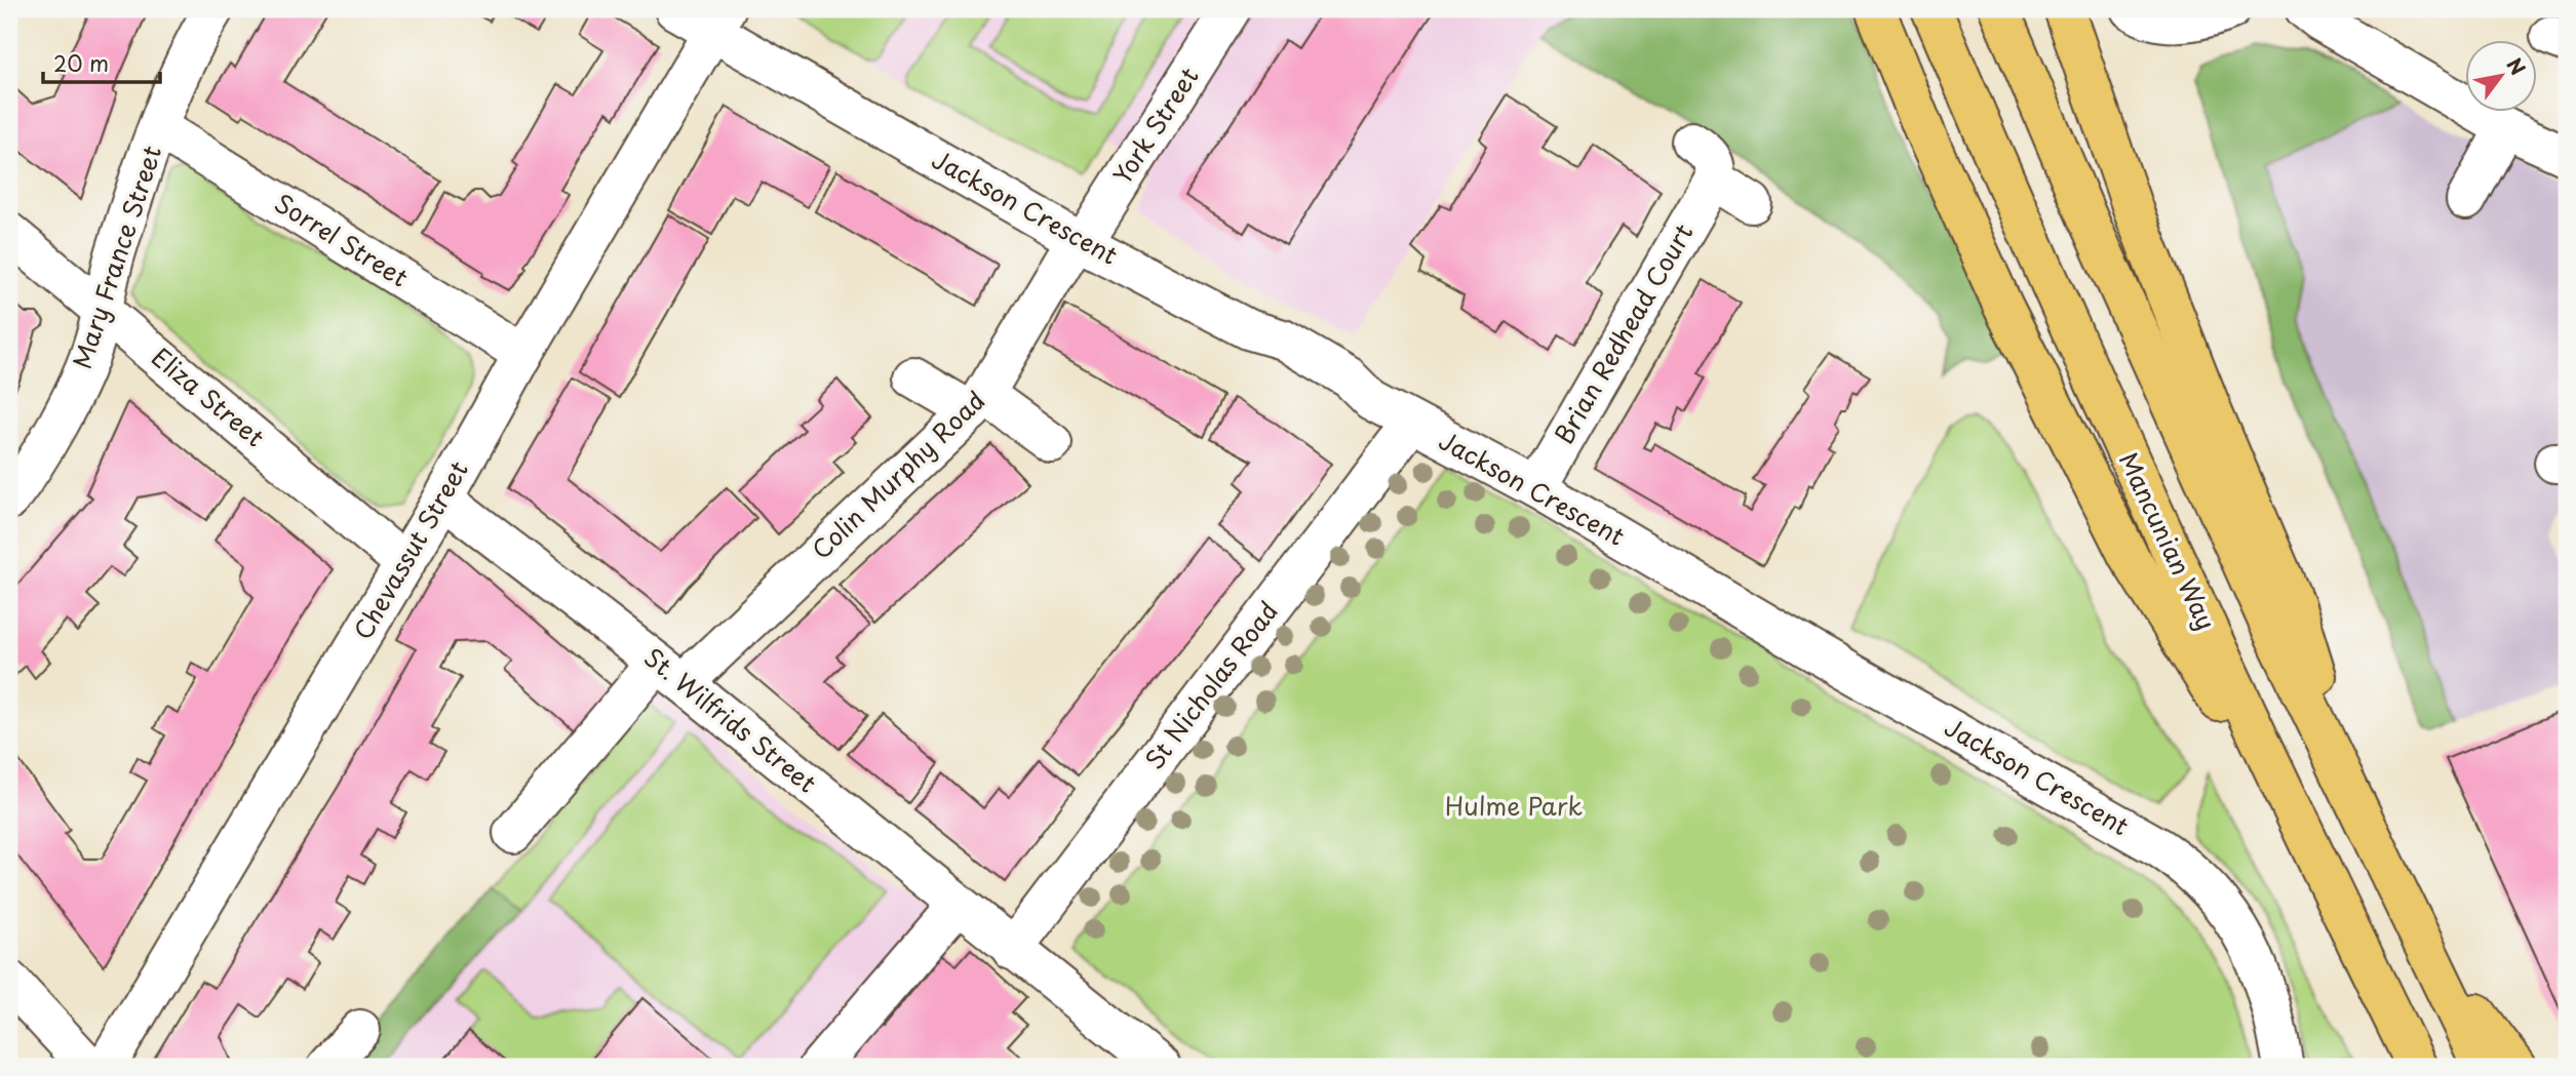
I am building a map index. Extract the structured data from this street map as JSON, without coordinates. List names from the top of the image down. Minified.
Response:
{"streets":{"highway":["Mancunian Way"],"street":["York Street","Jackson Crescent","Sorrel Street","Mary France Street","Brian Redhead Court","Eliza Street","Colin Murphy Road","Chevassut Street","St Nicholas Road","St. Wilfrids Street"]},"crossings":[["York Street","Jackson Crescent"],["York Street","Colin Murphy Road"],["Jackson Crescent","Brian Redhead Court"],["Jackson Crescent","Colin Murphy Road"],["Jackson Crescent","Chevassut Street"],["Jackson Crescent","St Nicholas Road"],["Sorrel Street","Mary France Street"],["Sorrel Street","Chevassut Street"],["Mary France Street","Eliza Street"],["Eliza Street","Chevassut Street"],["Colin Murphy Road","St. Wilfrids Street"],["Chevassut Street","St. Wilfrids Street"],["St Nicholas Road","St. Wilfrids Street"]],"parks":["Hulme Park"],"scale_bar":"20 m","north":"top right"}
